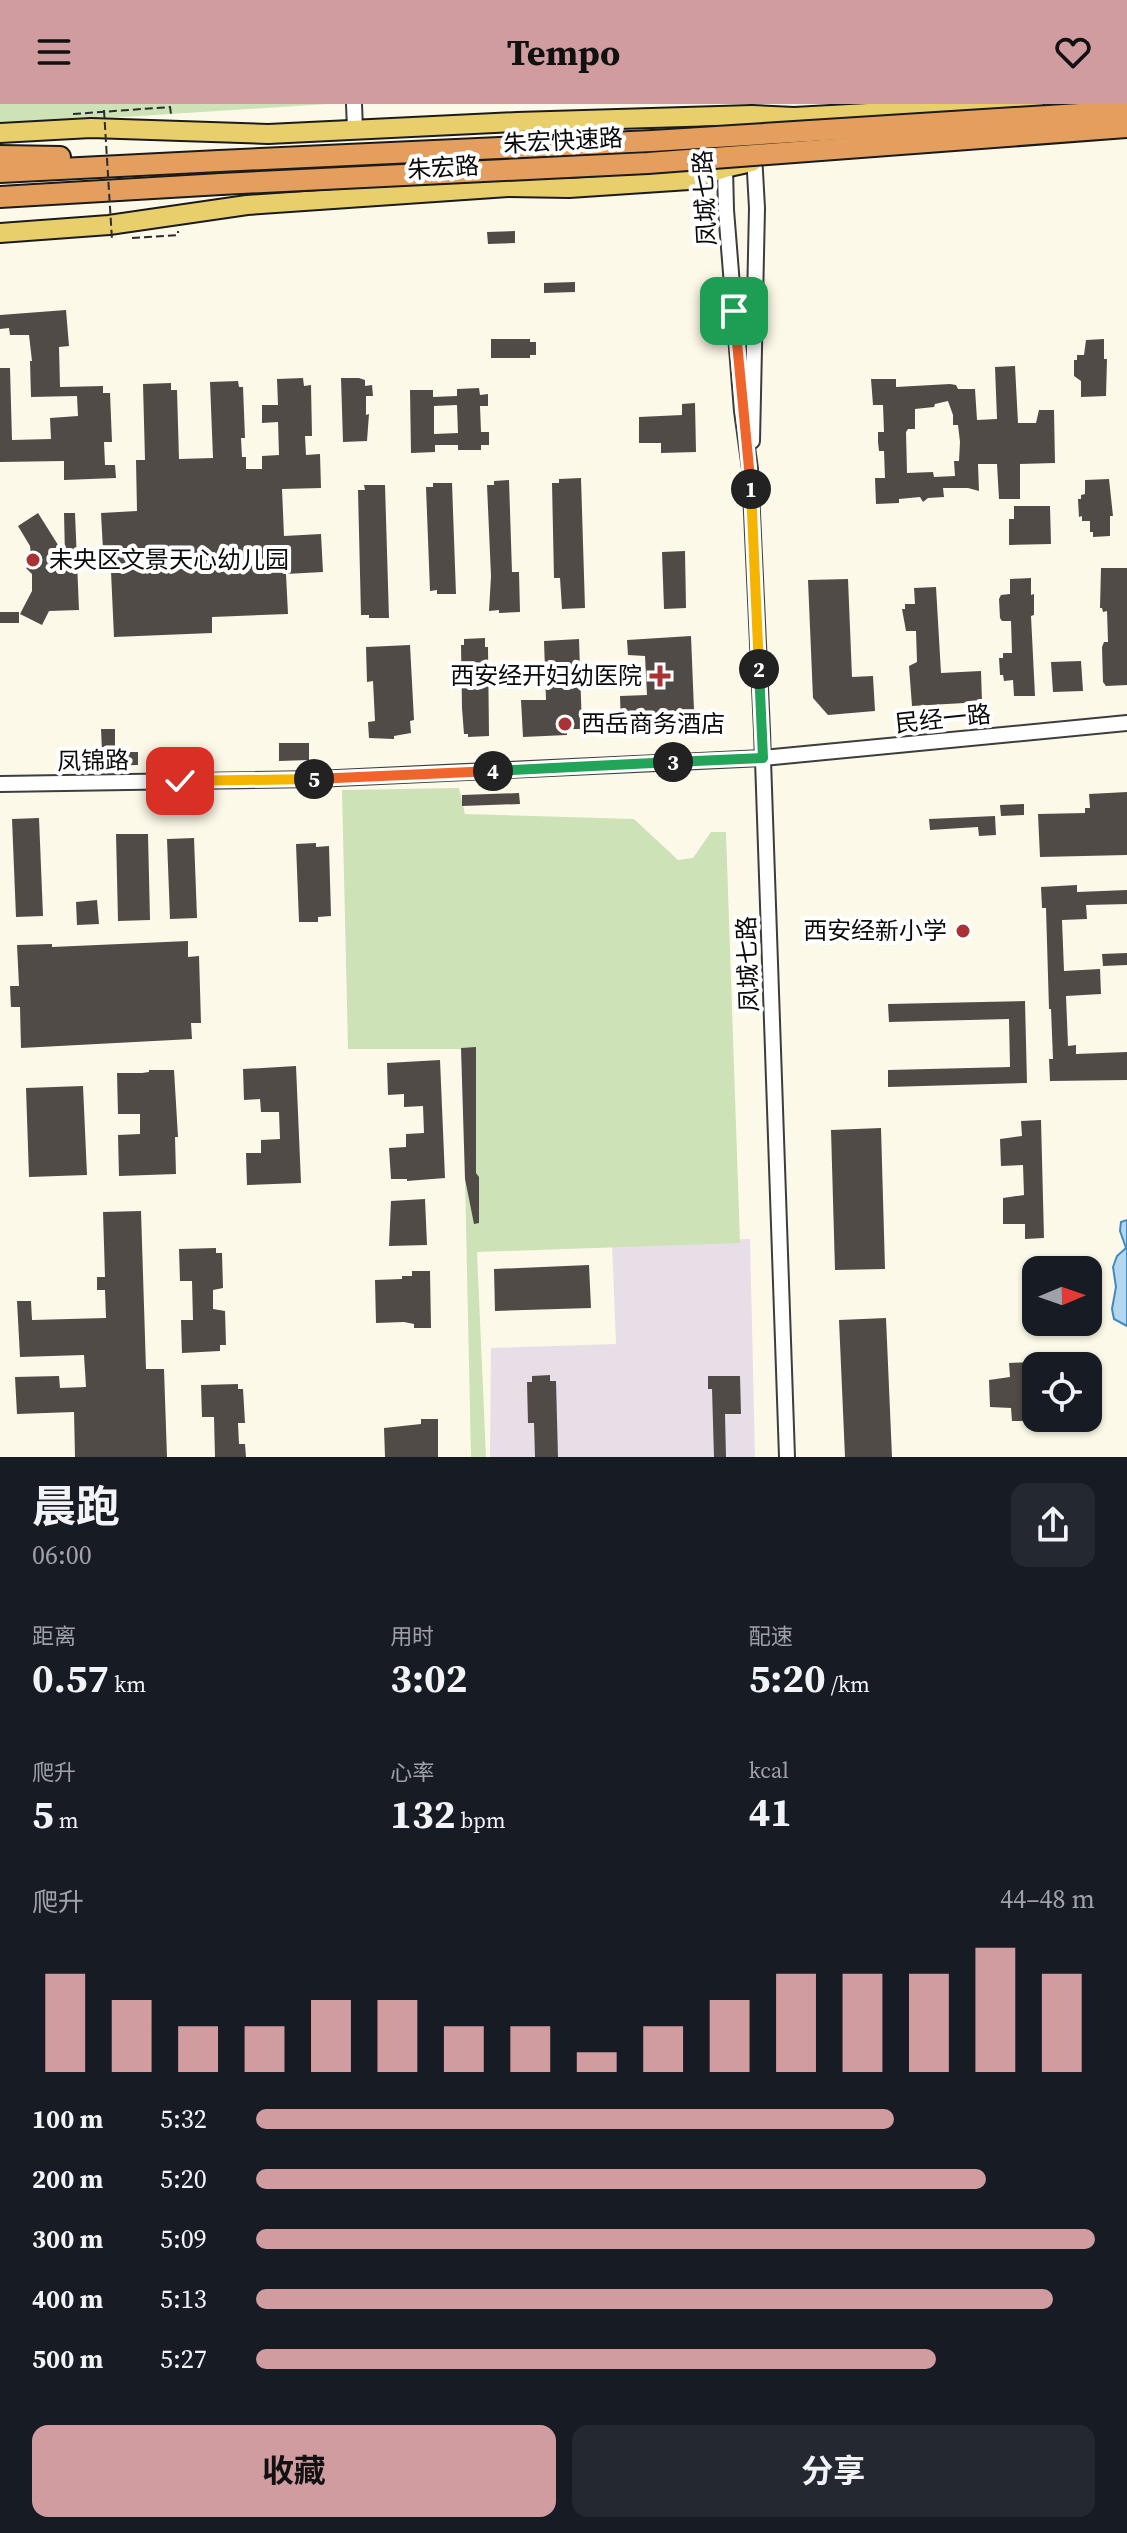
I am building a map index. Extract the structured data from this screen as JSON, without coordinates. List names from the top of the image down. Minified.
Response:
{"streets":{"highway":["朱宏快速路"],"main road":["朱宏路"],"street":["凤城七路","民经一路","凤锦路"]},"crossings":[["朱宏路","凤城七路"],["凤城七路","民经一路"],["凤城七路","凤锦路"],["民经一路","凤锦路"]],"places":{"other":["未央区文景天心幼儿园","西岳商务酒店","西安经新小学"],"health":["西安经开妇幼医院"]},"north":"right","page":{"header":"Tempo","pins":["1","2","3","4","5"],"heading":["晨跑","06:00"],"stats":[["距离","0.57 km"],["用时","3:02"],["配速","5:20 /km"],["爬升","5 m"],["心率","132 bpm"],["kcal","41"]],"chart":["爬升","44–48 m"],"list":[{"name":"100 m","note":"5:32"},{"name":"200 m","note":"5:20"},{"name":"300 m","note":"5:09"},{"name":"400 m","note":"5:13"},{"name":"500 m","note":"5:27"}],"buttons":["收藏","分享"]}}
